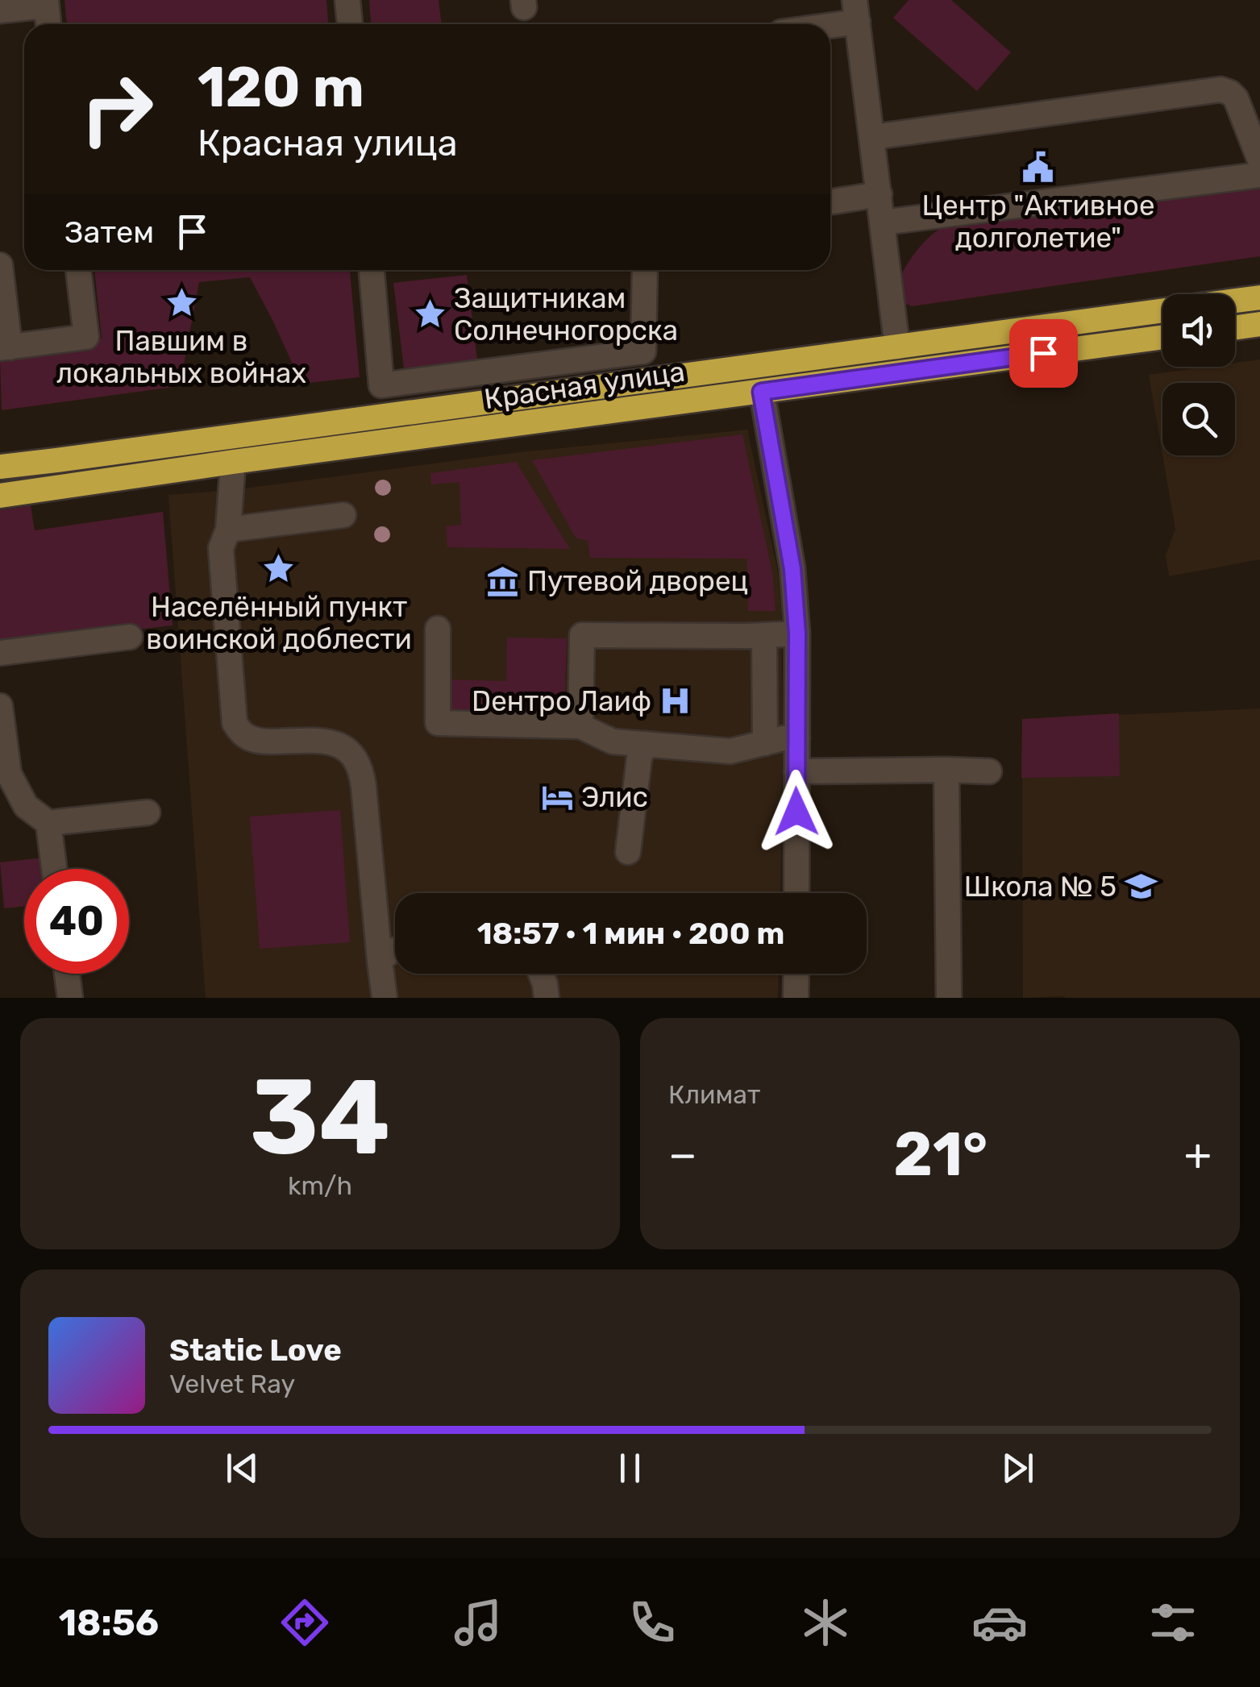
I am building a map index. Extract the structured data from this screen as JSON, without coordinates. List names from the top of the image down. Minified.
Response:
{"streets":{"highway":["Красная улица"]},"places":{"public building":["Центр \"Активное долголетие\""],"place":["Павшим в локальных войнах","Защитникам Солнечногорска","Населённый пункт воинской доблести"],"museum":["Путевой дворец"],"hospital":["Dентро Лаиф"],"hotel":["Элис"],"school or university":["Школа № 5"]},"page":{"turn":["120 m","Красная улица"],"then":"Затем","limit":"40","trip":"18:57 · 1 мин · 200 m","tile":[["34","km/h"],"Климат"],"heat":["−","21°","+"],"song":["Static Love","Velvet Ray"],"tabs":"18:56"}}
